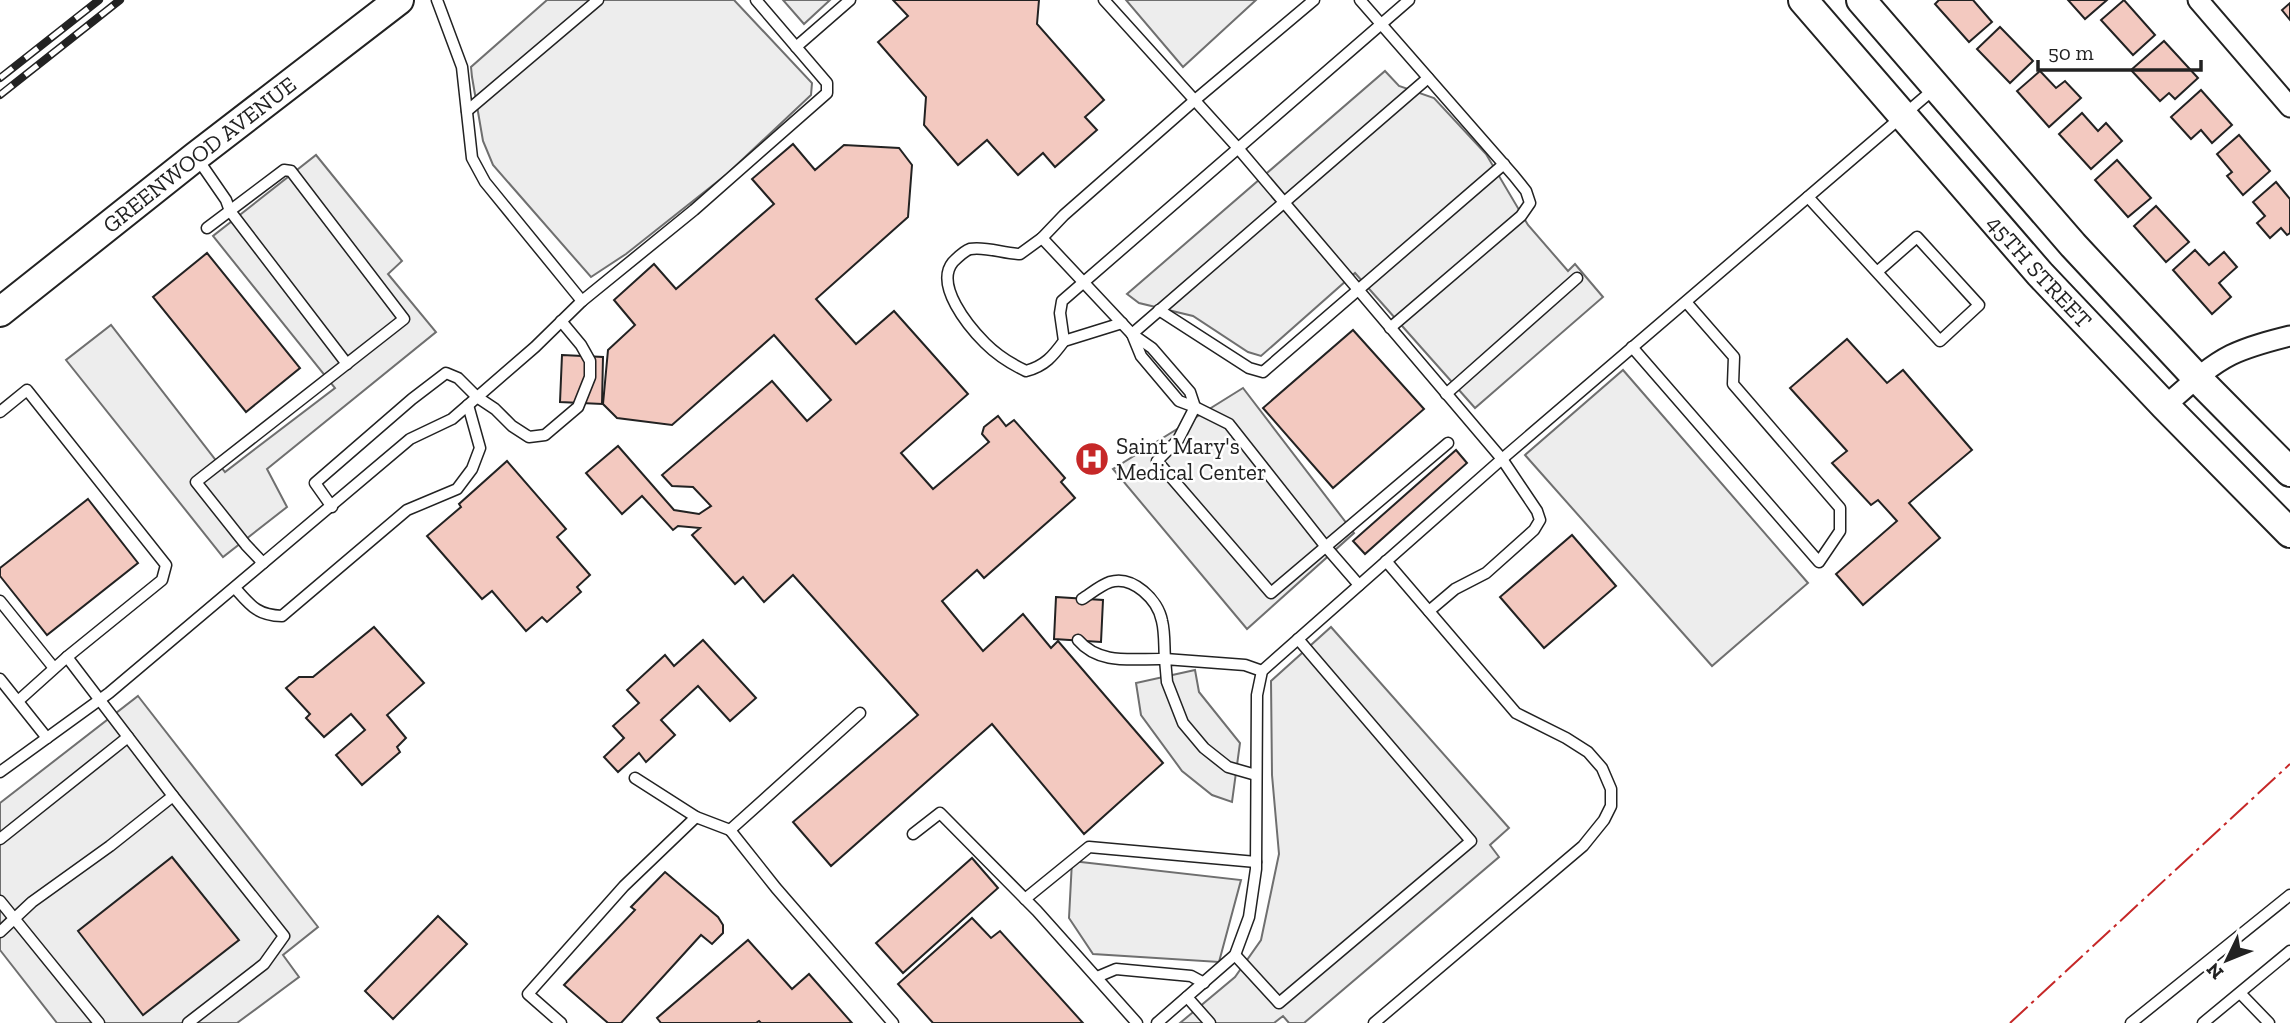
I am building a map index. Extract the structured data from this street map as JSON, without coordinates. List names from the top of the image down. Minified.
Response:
{"streets":{"main road":["GREENWOOD AVENUE","45TH STREET"]},"places":{"hospital":["Saint Mary's Medical Center"]},"scale_bar":"50 m","north":"bottom left"}
